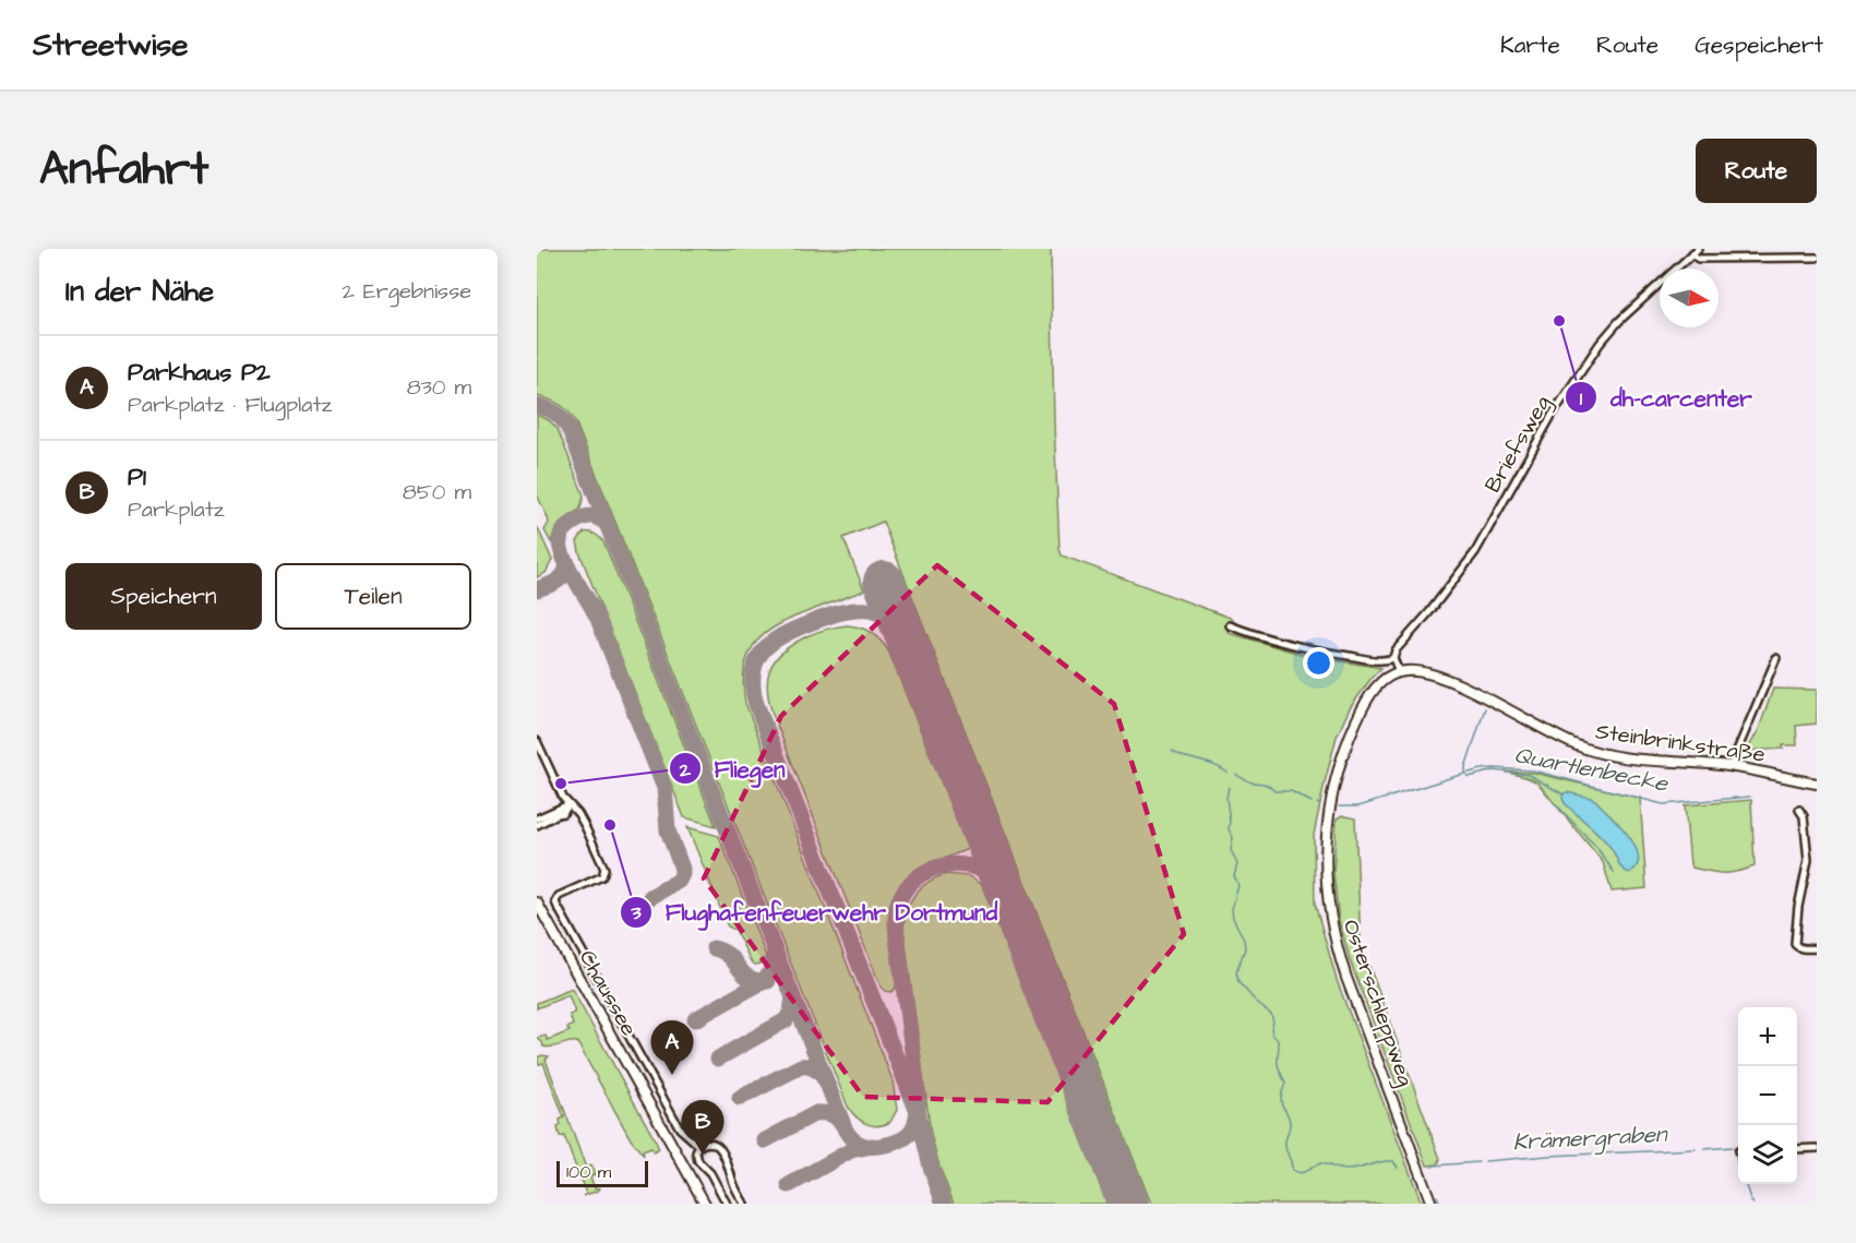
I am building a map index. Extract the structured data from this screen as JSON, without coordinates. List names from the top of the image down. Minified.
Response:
{"streets":{"street":["Briefsweg","Steinbrinkstraße","Chaussee","Osterschleppweg"]},"crossings":[["Steinbrinkstraße","Osterschleppweg"]],"water":["Quartlenbecke","Krämergraben"],"places":["dh-carcenter","Fliegen","Flughafenfeuerwehr Dortmund"],"scale_bar":"100 m","north":"right","page":{"header":"Streetwise","nav":["Karte","Route","Gespeichert"],"title":"Anfahrt","buttons":["Route",["Speichern","Teilen"]],"heading":["In der Nähe","2 Ergebnisse"],"list":[{"mark":"A","name":"Parkhaus P2","note":"Parkplatz · Flugplatz","value":"830 m"},{"mark":"B","name":"P1","note":"Parkplatz","value":"850 m"}],"map_buttons":["+","−"],"pins":["A","B"],"scale":"100 m"}}
